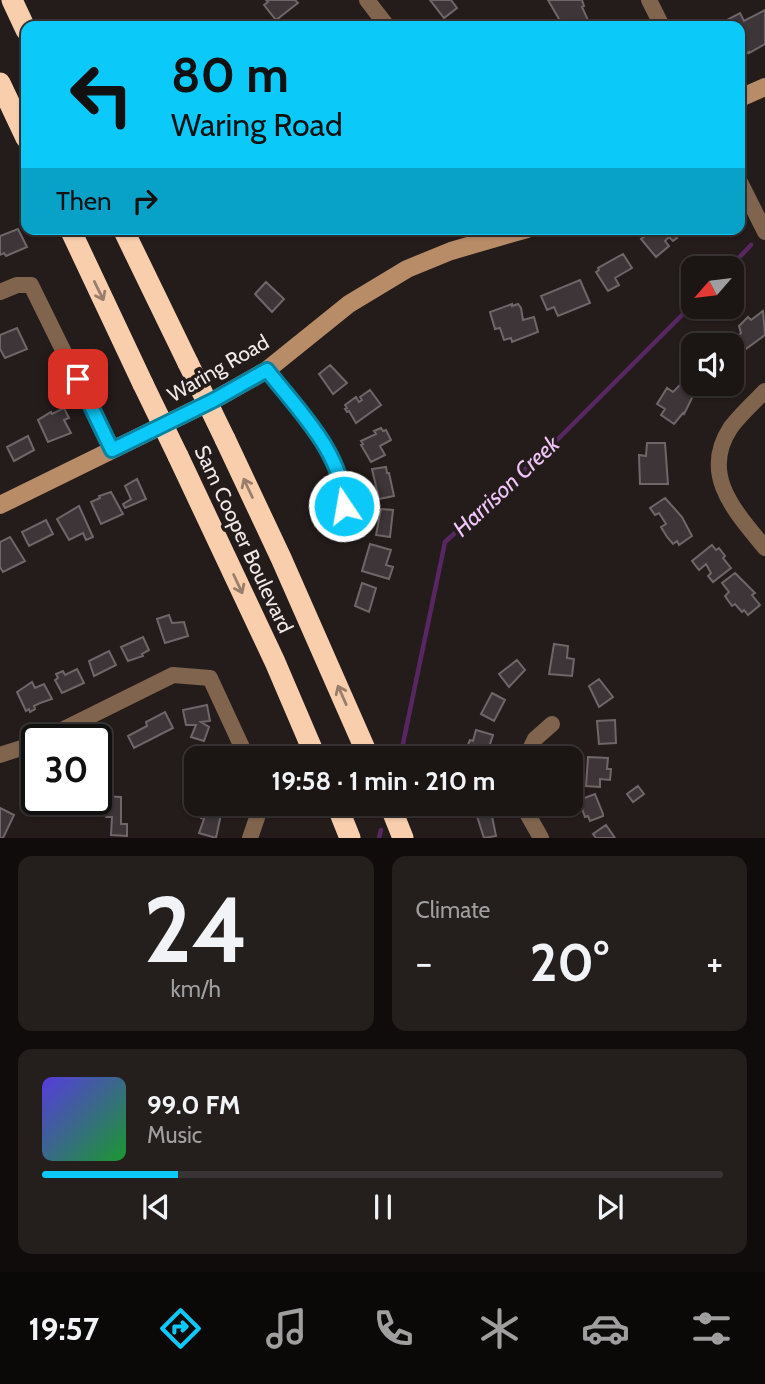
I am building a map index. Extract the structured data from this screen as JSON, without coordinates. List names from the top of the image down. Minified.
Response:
{"streets":{"highway":["Sam Cooper Boulevard"],"main road":["Waring Road"]},"water":["Harrison Creek"],"north":"bottom left","page":{"turn":["80 m","Waring Road"],"then":"Then","limit":"30","trip":"19:58 · 1 min · 210 m","tile":[["24","km/h"],"Climate"],"heat":["−","20°","+"],"song":["99.0 FM","Music"],"tabs":"19:57"}}
